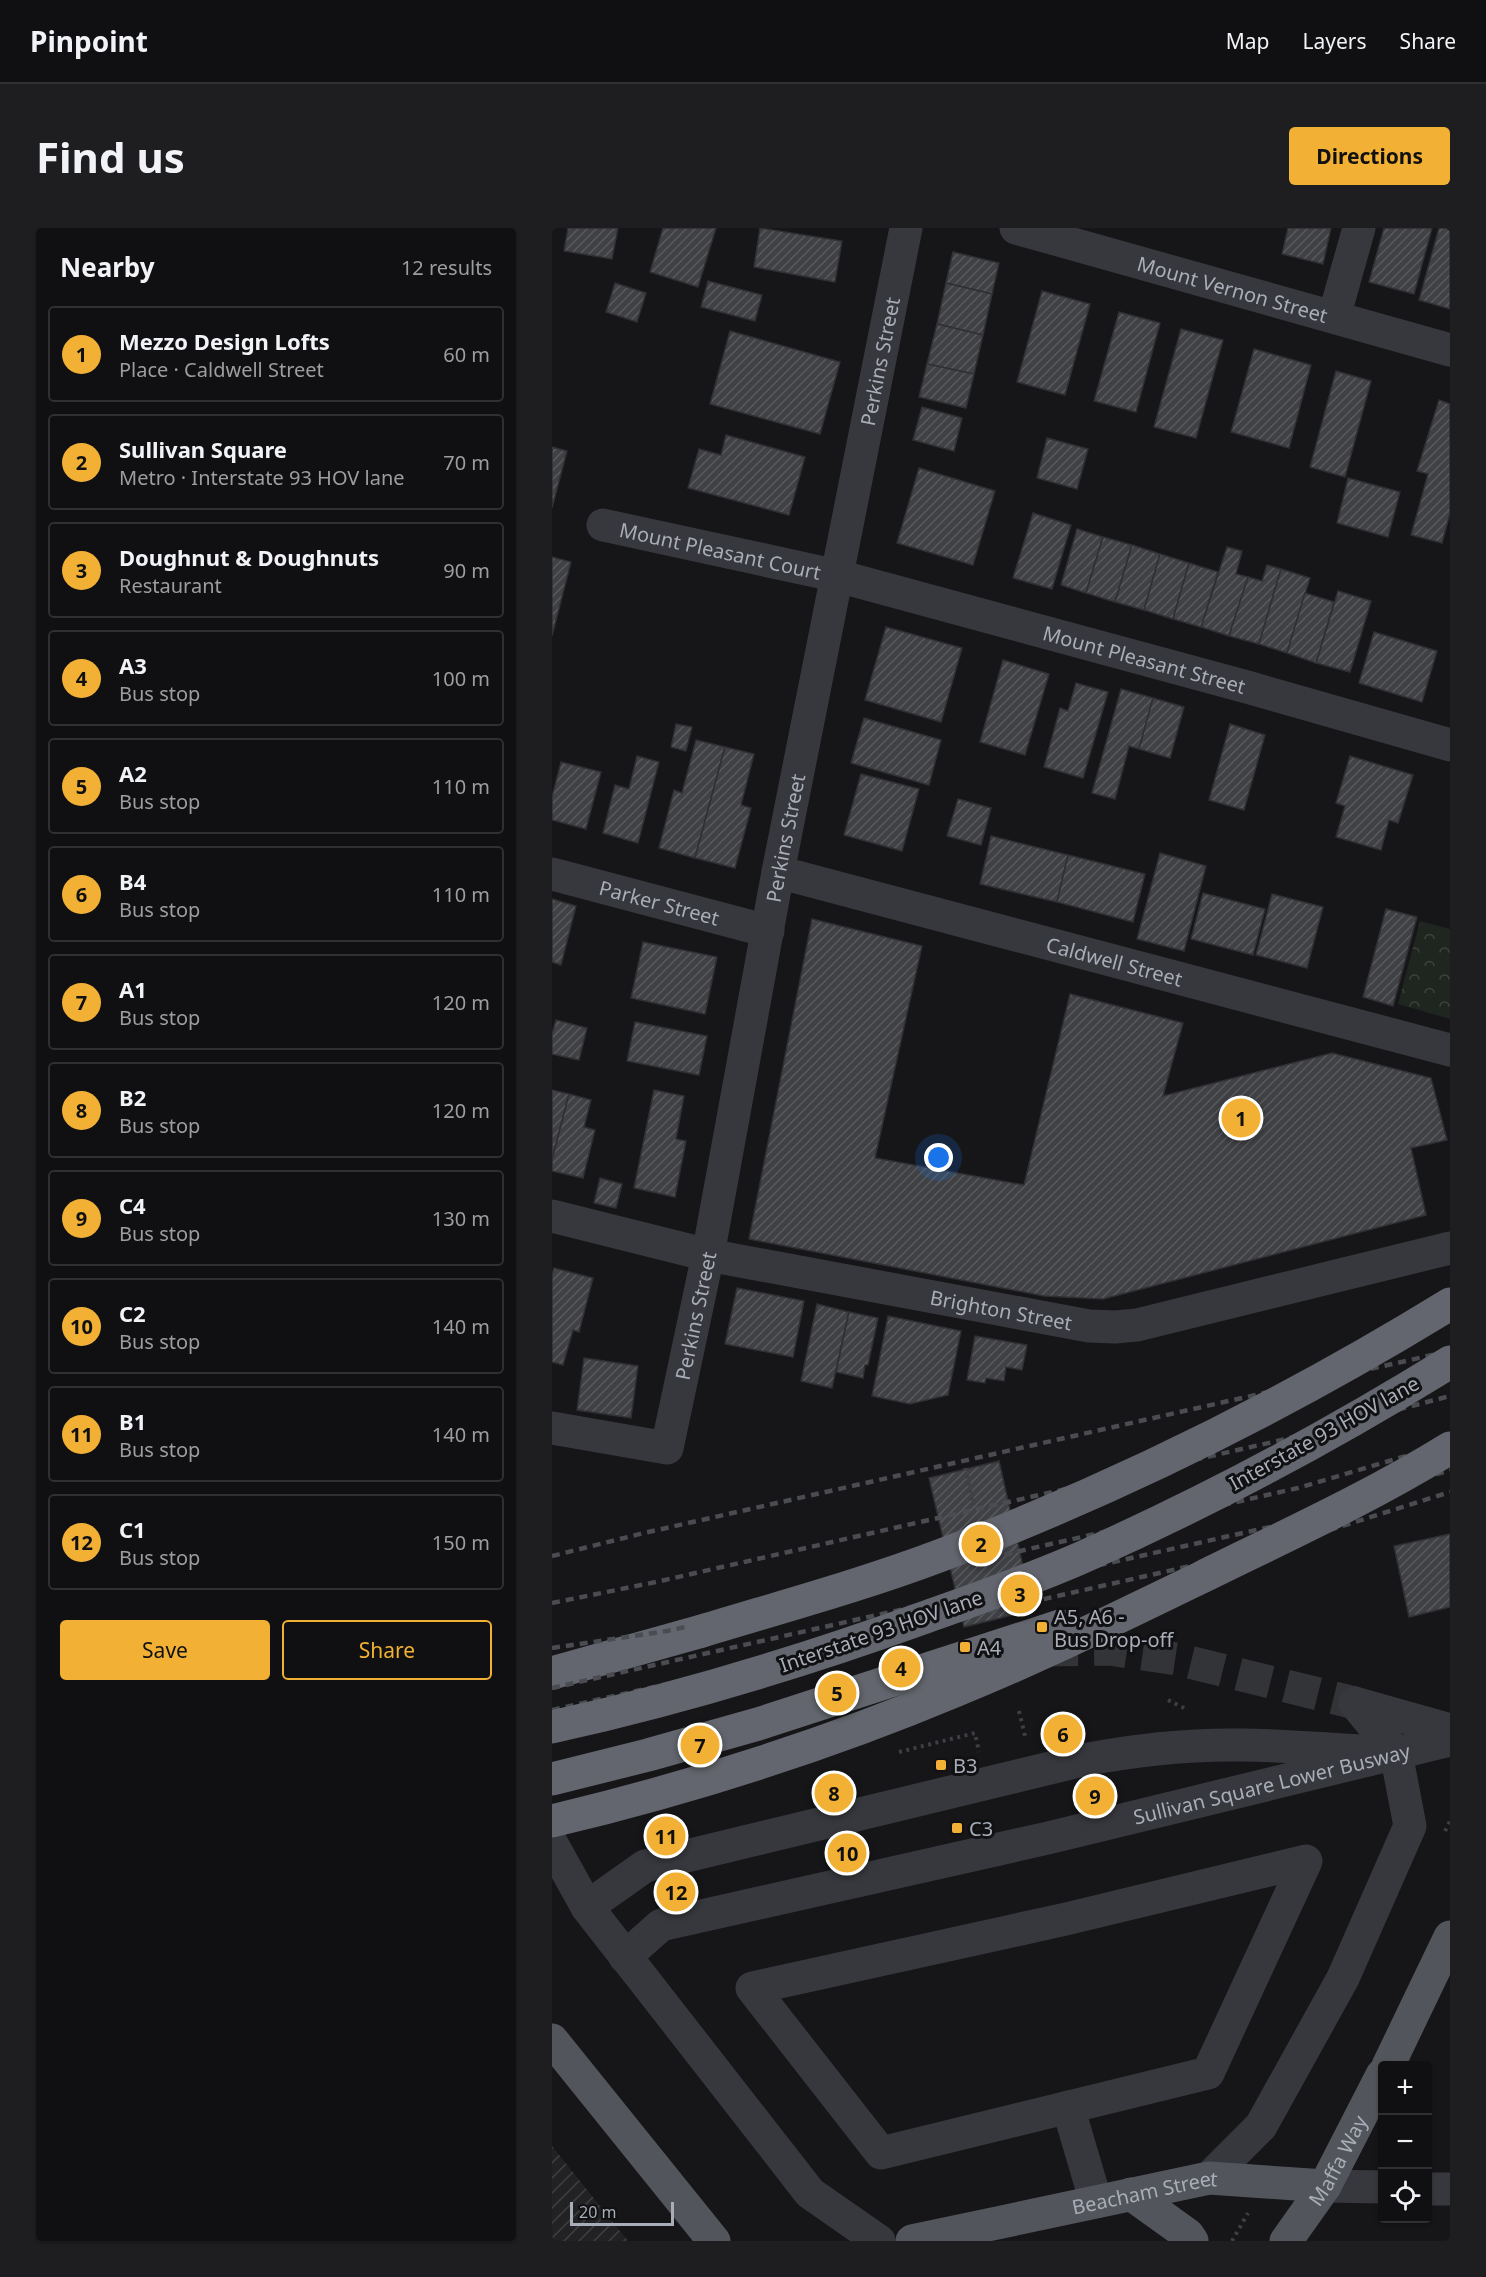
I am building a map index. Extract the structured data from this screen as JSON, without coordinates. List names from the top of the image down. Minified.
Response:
{"streets":{"highway":["Interstate 93 HOV lane"],"main road":["Maffa Way","Beacham Street"],"street":["Mount Vernon Street","Perkins Street","Mount Pleasant Court","Mount Pleasant Street","Parker Street","Caldwell Street","Brighton Street","Sullivan Square Lower Busway"]},"crossings":[["Perkins Street","Mount Pleasant Court"],["Perkins Street","Mount Pleasant Street"],["Perkins Street","Parker Street"],["Perkins Street","Caldwell Street"],["Perkins Street","Brighton Street"],["Mount Pleasant Court","Mount Pleasant Street"],["Maffa Way","Beacham Street"]],"places":{"transit":["A5, A6 - Bus Drop-off","A4","B3","C3"]},"scale_bar":"20 m","page":{"header":"Pinpoint","nav":["Map","Layers","Share"],"buttons":["Directions",["Save","Share"]],"title":"Find us","heading":["Nearby","12 results"],"list":[{"mark":"1","name":"Mezzo Design Lofts","note":"Place · Caldwell Street","value":"60 m"},{"mark":"2","name":"Sullivan Square","note":"Metro · Interstate 93 HOV lane","value":"70 m"},{"mark":"3","name":"Doughnut & Doughnuts","note":"Restaurant","value":"90 m"},{"mark":"4","name":"A3","note":"Bus stop","value":"100 m"},{"mark":"5","name":"A2","note":"Bus stop","value":"110 m"},{"mark":"6","name":"B4","note":"Bus stop","value":"110 m"},{"mark":"7","name":"A1","note":"Bus stop","value":"120 m"},{"mark":"8","name":"B2","note":"Bus stop","value":"120 m"},{"mark":"9","name":"C4","note":"Bus stop","value":"130 m"},{"mark":"10","name":"C2","note":"Bus stop","value":"140 m"},{"mark":"11","name":"B1","note":"Bus stop","value":"140 m"},{"mark":"12","name":"C1","note":"Bus stop","value":"150 m"}],"pins":["1","2","3","4","5","6","7","8","9","11","10","12"],"map_buttons":["+","−"],"scale":"20 m"}}
